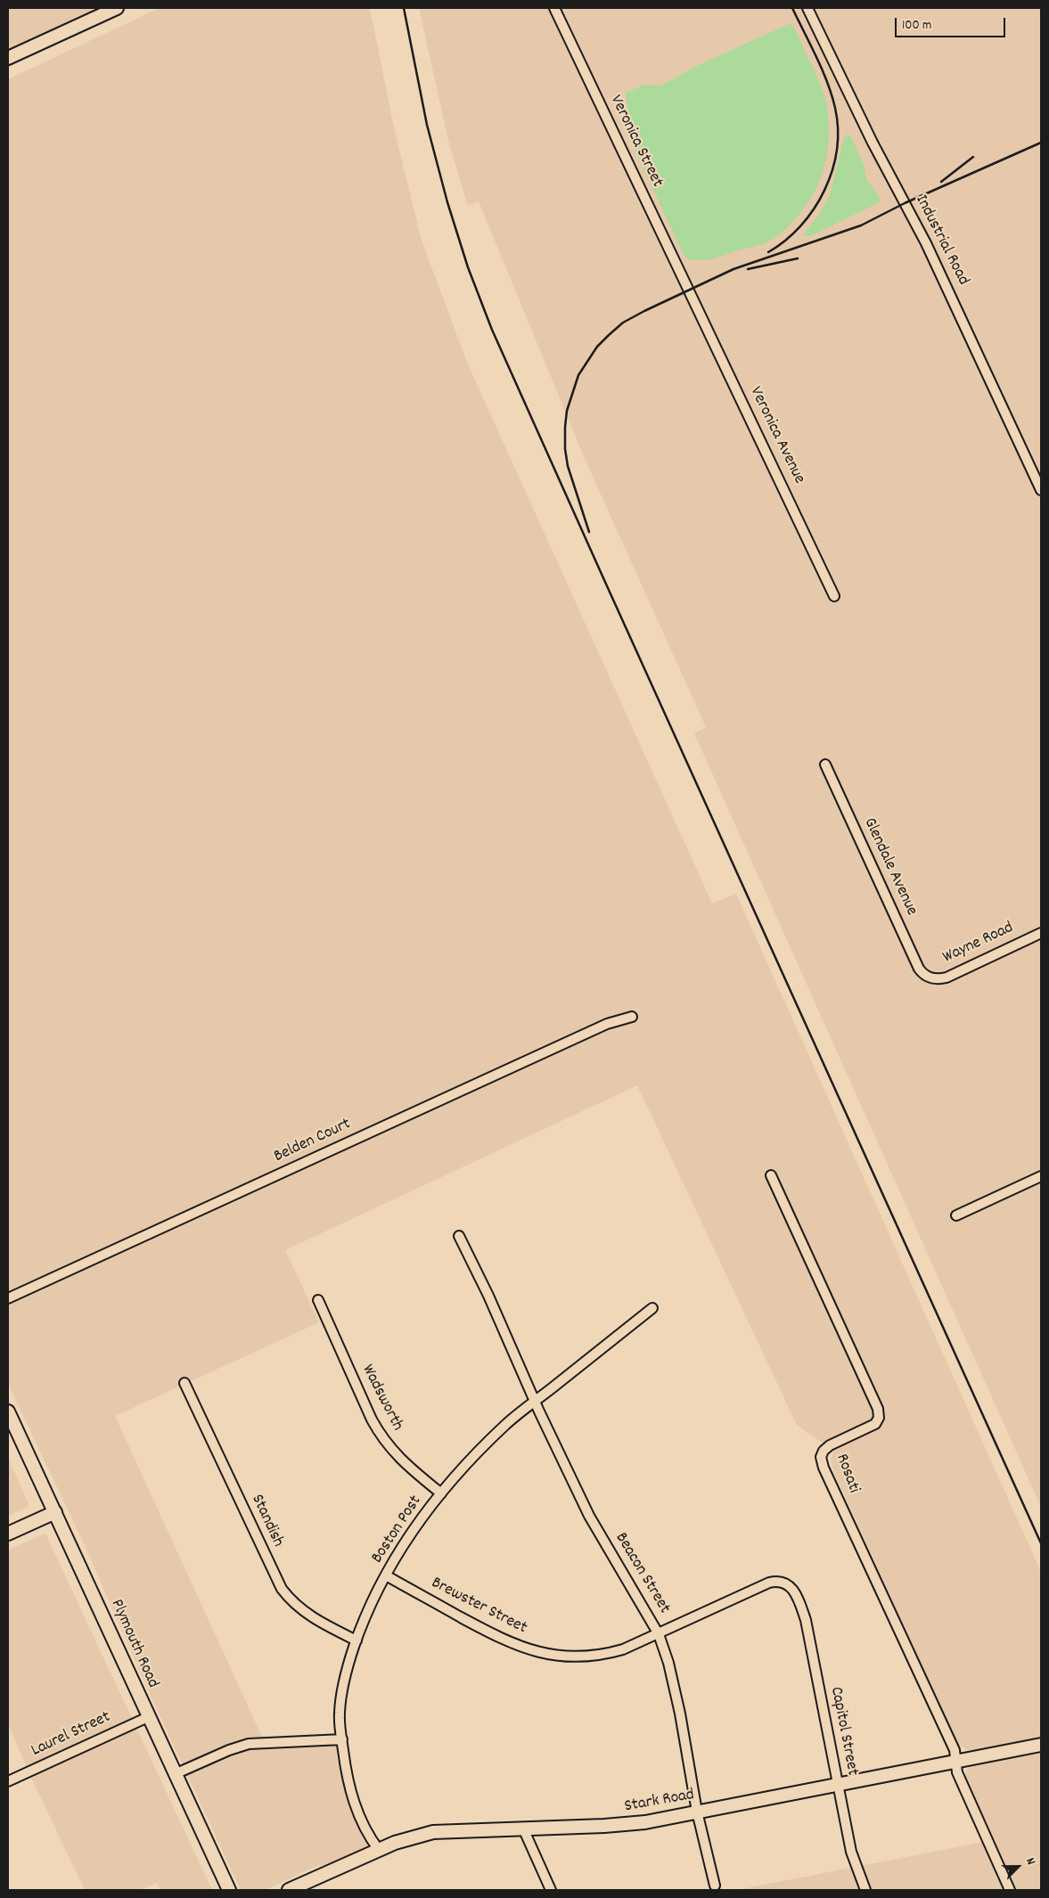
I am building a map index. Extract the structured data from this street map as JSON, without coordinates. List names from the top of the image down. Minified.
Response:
{"streets":{"street":["Veronica Street","Industrial Road","Veronica Avenue","Glendale Avenue","Wayne Road","Belden Court","Wadsworth","Rosati","Standish","Boston Post","Beacon Street","Brewster Street","Plymouth Road","Capitol Street","Laurel Street","Stark Road"]},"crossings":[["Veronica Street","Veronica Avenue"],["Glendale Avenue","Wayne Road"],["Wadsworth","Boston Post"],["Rosati","Stark Road"],["Standish","Boston Post"],["Boston Post","Beacon Street"],["Boston Post","Brewster Street"],["Boston Post","Stark Road"],["Beacon Street","Brewster Street"],["Beacon Street","Stark Road"],["Brewster Street","Capitol Street"],["Plymouth Road","Laurel Street"],["Capitol Street","Stark Road"]],"scale_bar":"100 m","north":"top right"}
